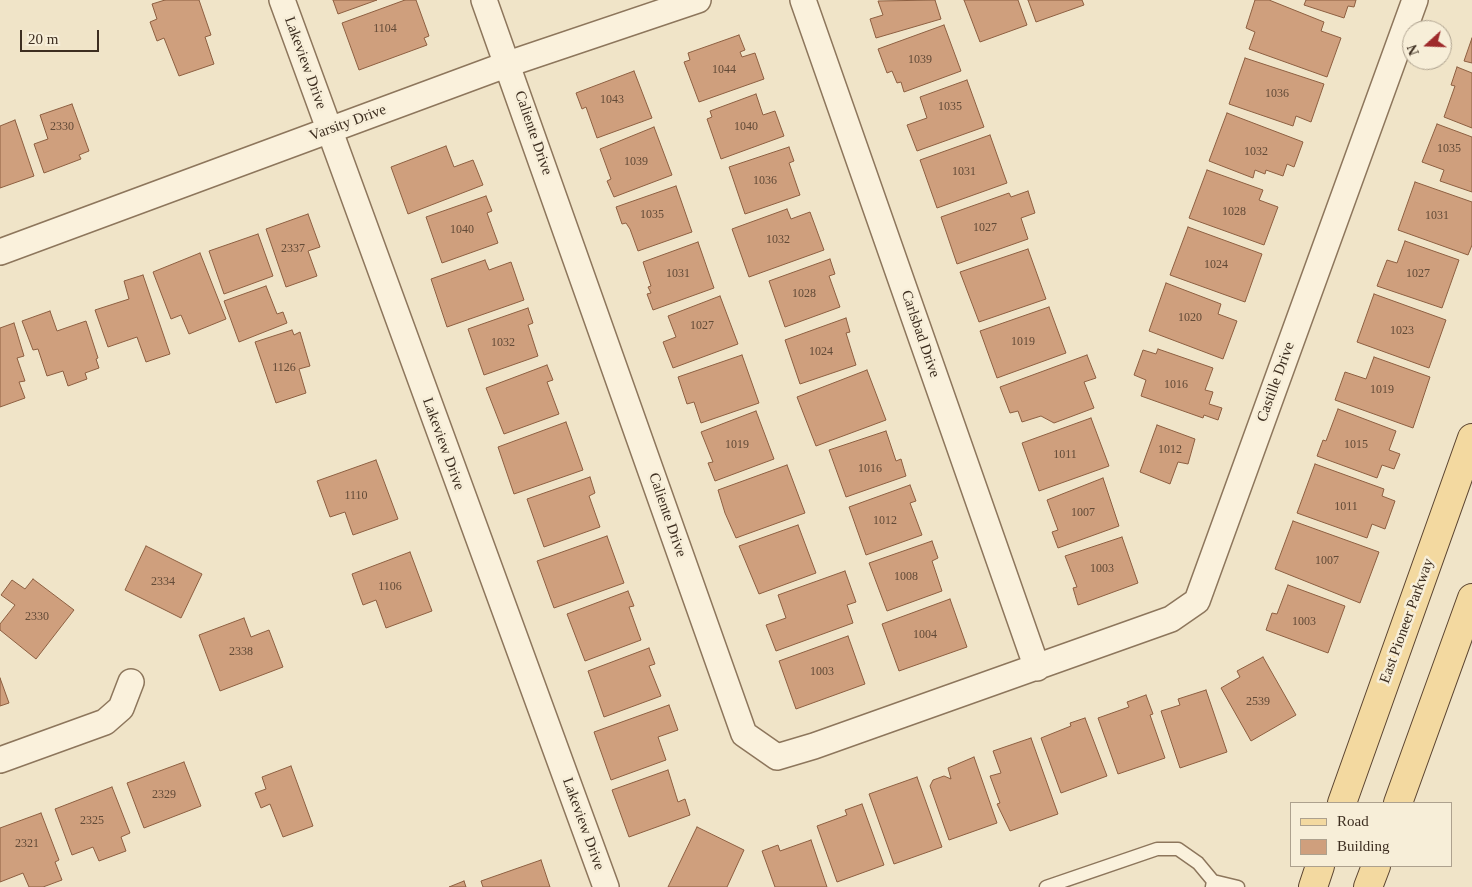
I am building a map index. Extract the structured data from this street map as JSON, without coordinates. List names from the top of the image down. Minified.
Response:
{"streets":{"main road":["East Pioneer Parkway"],"street":["Lakeview Drive","Varsity Drive","Caliente Drive","Carlsbad Drive","Castille Drive"]},"crossings":[["Lakeview Drive","Varsity Drive"],["Varsity Drive","Caliente Drive"],["Caliente Drive","Carlsbad Drive"],["Caliente Drive","Castille Drive"],["Carlsbad Drive","Castille Drive"]],"house_numbers":["1104","1039","1044","1036","1043","1035","2330","1040","1035","1032","1039","1031","1036","1028","1035","1031","1027","1040","1032","2337","1024","1031","1027","1028","1020","1027","1023","1019","1032","1024","1126","1016","1019","1019","1015","1012","1011","1016","1110","1011","1007","1012","1007","1003","1008","2334","1106","2330","1003","1004","2338","1003","2539","2329","2325","2321"],"legend":["Road","Building"],"scale_bar":"20 m","north":"left"}
